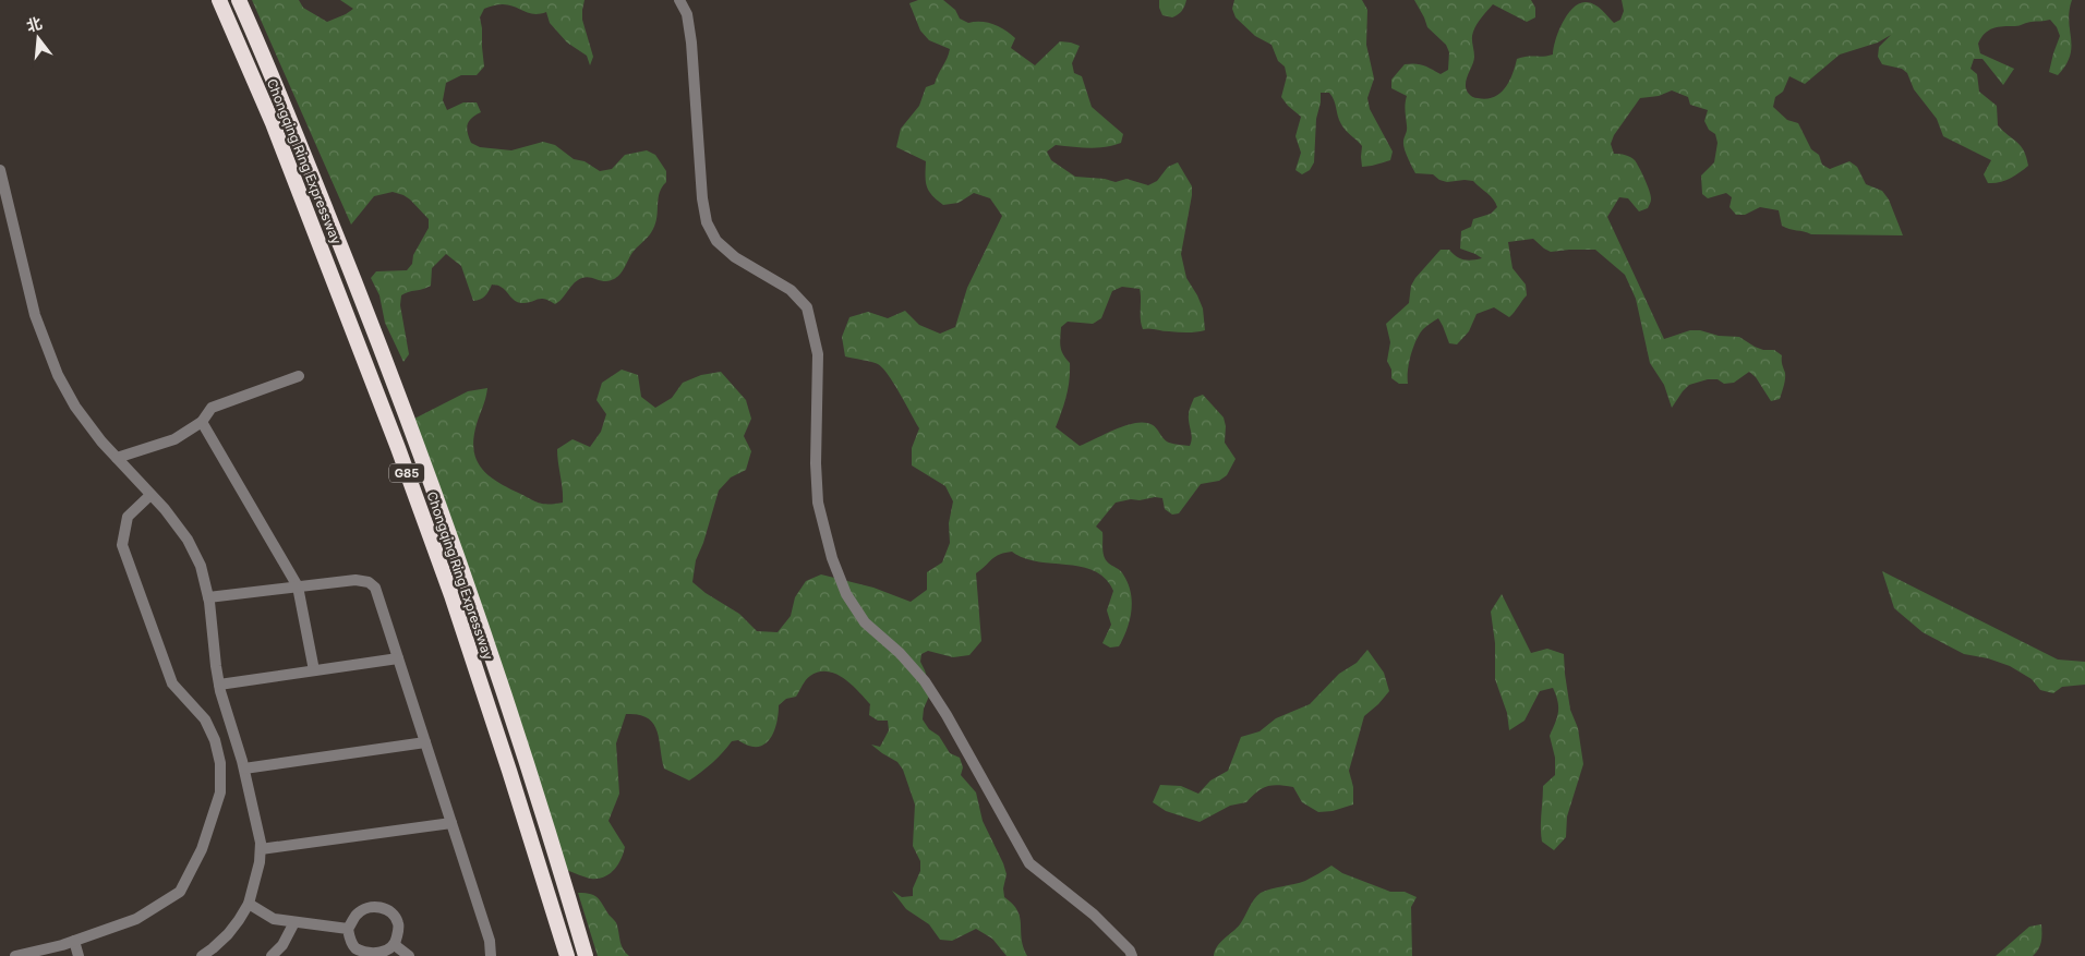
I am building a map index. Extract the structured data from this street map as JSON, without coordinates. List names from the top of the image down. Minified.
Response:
{"streets":{"highway":["Chongqing Ring Expressway","G85"]},"north":"top"}
